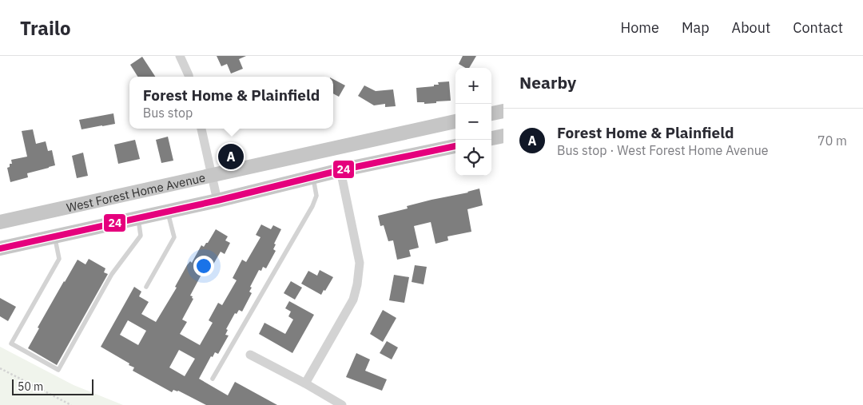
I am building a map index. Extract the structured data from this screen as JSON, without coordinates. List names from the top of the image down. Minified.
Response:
{"streets":{"main road":["West Forest Home Avenue"]},"lines":["transit line 24"],"scale_bar":"50 m","page":{"header":"Trailo","nav":["Home","Map","About","Contact"],"heading":"Nearby","map_buttons":["+","−"],"popup":["Forest Home & Plainfield","Bus stop"],"list":[{"mark":"A","name":"Forest Home & Plainfield","note":"Bus stop · West Forest Home Avenue","value":"70 m"}],"pins":"A","scale":"50 m"}}
